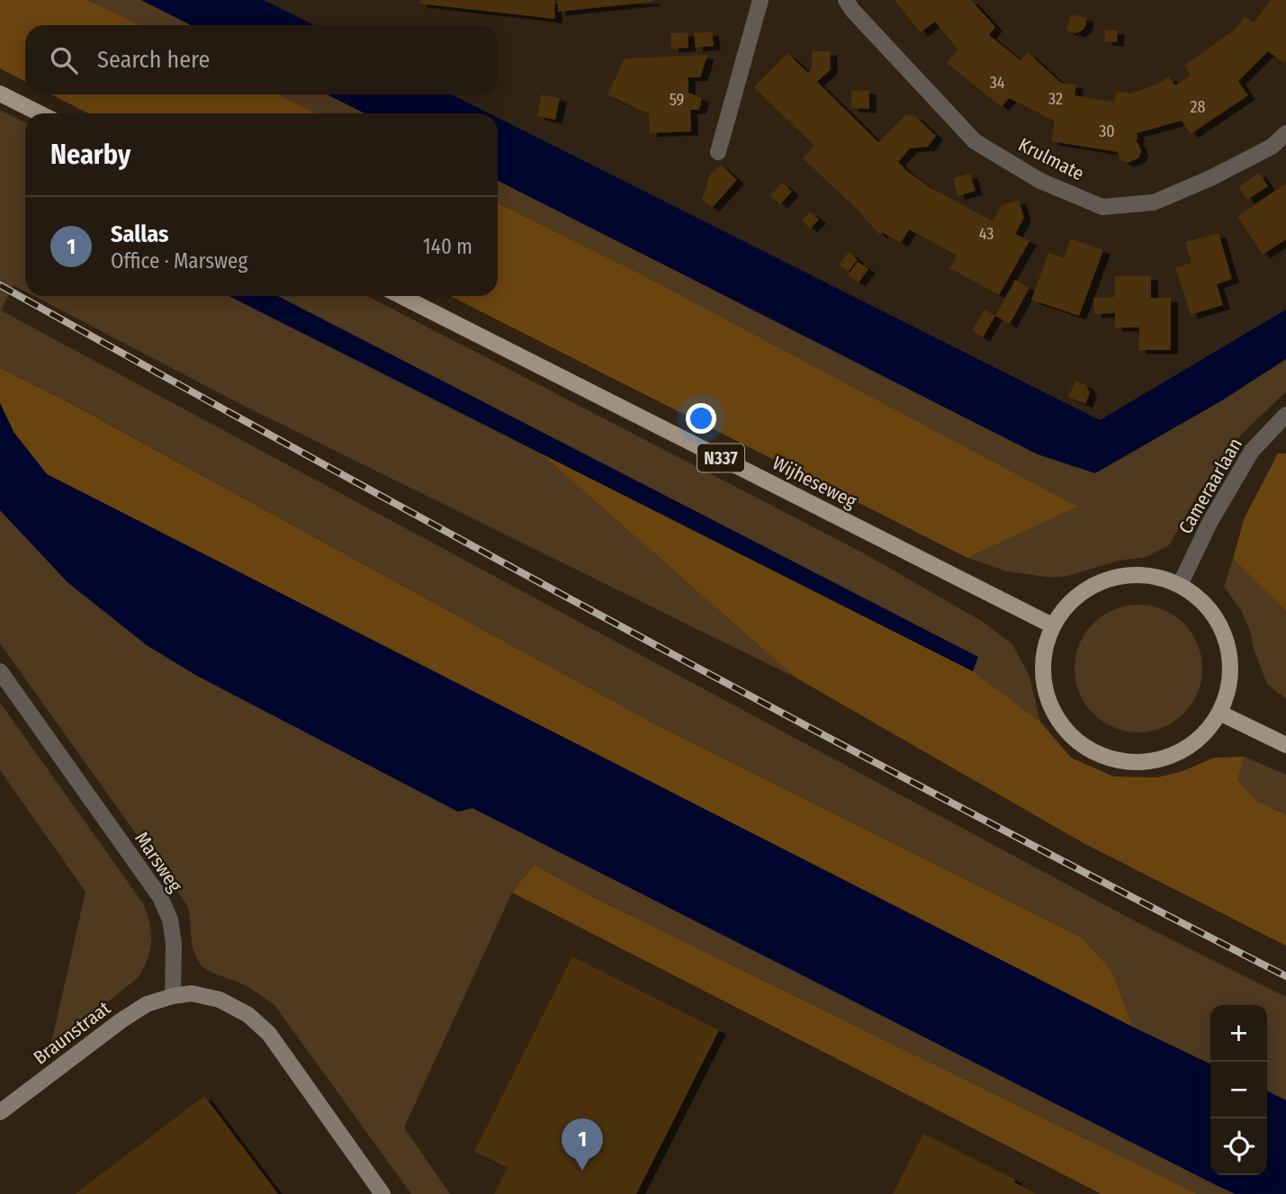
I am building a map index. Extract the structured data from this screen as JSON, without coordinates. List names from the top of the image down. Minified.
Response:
{"streets":{"main road":["N337","Wijheseweg"],"street":["Krulmate","Cameraarlaan","Marsweg","Braunstraat"]},"crossings":[["Wijheseweg","Cameraarlaan"],["Marsweg","Braunstraat"]],"house_numbers":["34","32","59","28","30","43"],"page":{"search":"Search here","heading":"Nearby","list":[{"mark":"1","name":"Sallas","note":"Office · Marsweg","value":"140 m"}],"map_buttons":["+","−"],"pins":"1"}}
